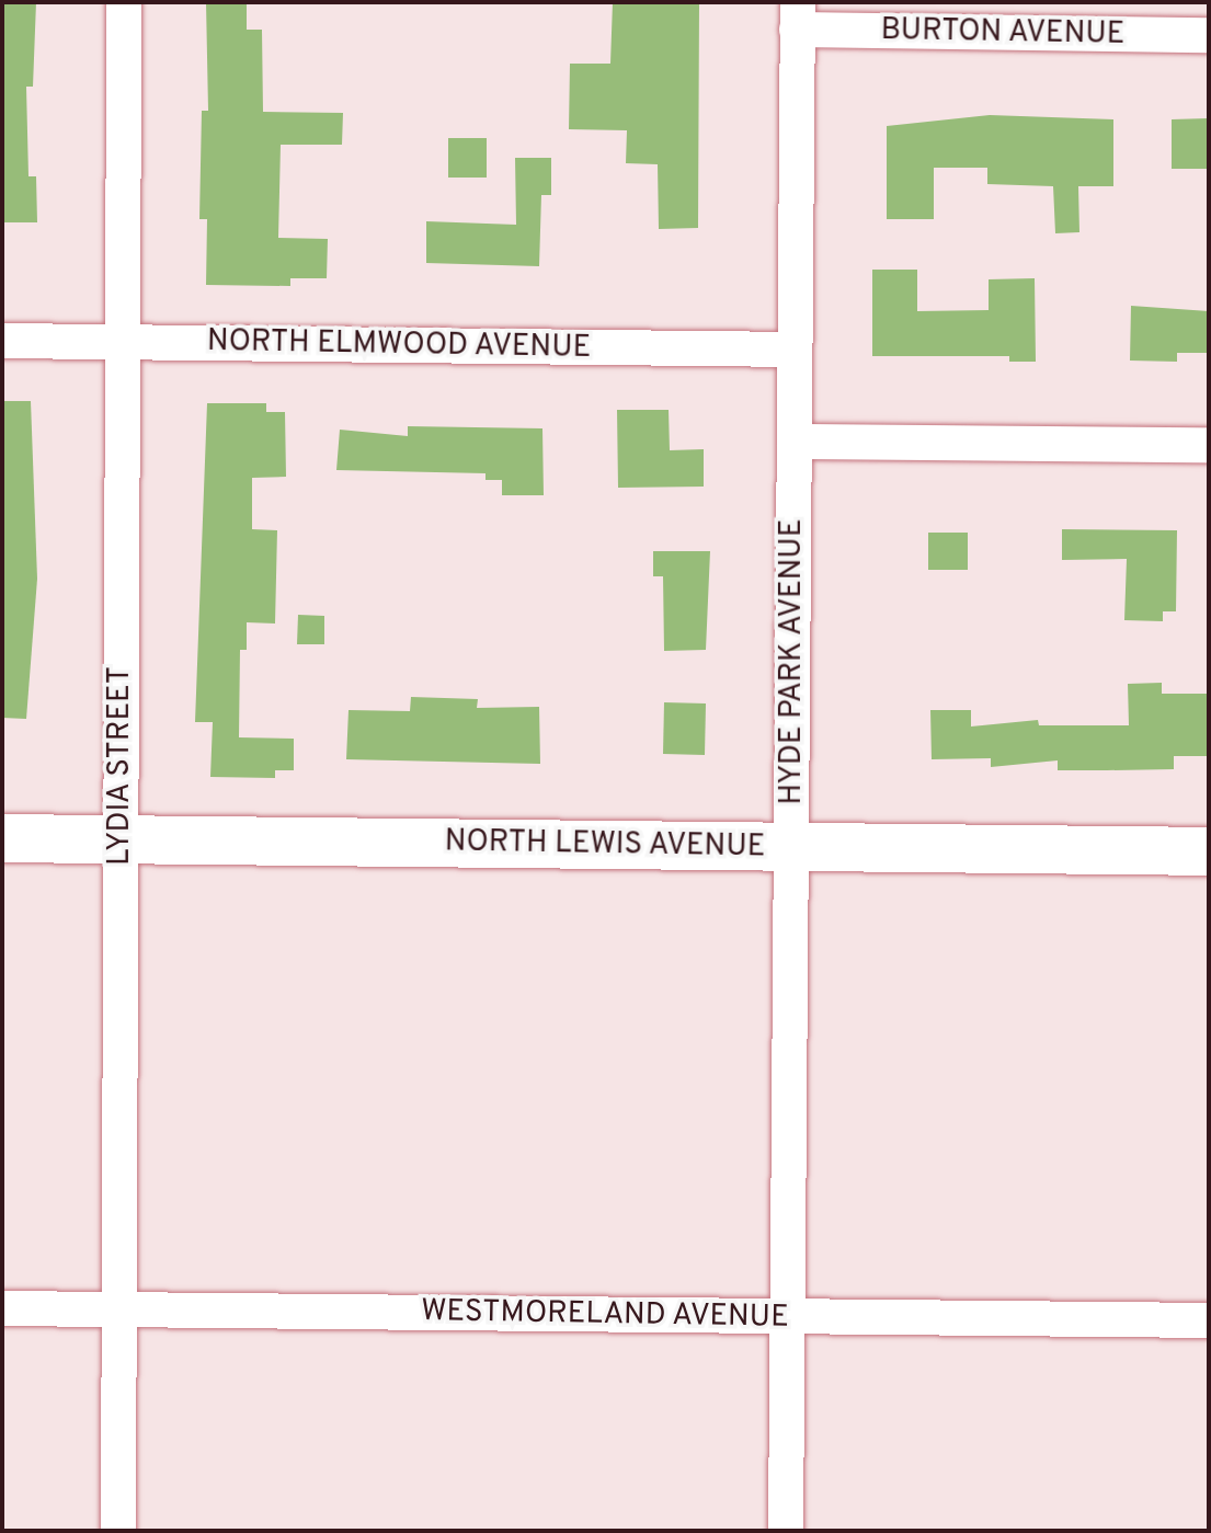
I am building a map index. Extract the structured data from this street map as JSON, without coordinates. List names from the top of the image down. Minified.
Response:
{"streets":{"main road":["NORTH LEWIS AVENUE"],"street":["BURTON AVENUE","NORTH ELMWOOD AVENUE","HYDE PARK AVENUE","LYDIA STREET","WESTMORELAND AVENUE"]},"crossings":[["BURTON AVENUE","HYDE PARK AVENUE"],["NORTH ELMWOOD AVENUE","HYDE PARK AVENUE"],["NORTH ELMWOOD AVENUE","LYDIA STREET"],["HYDE PARK AVENUE","NORTH LEWIS AVENUE"],["HYDE PARK AVENUE","WESTMORELAND AVENUE"],["LYDIA STREET","NORTH LEWIS AVENUE"],["LYDIA STREET","WESTMORELAND AVENUE"]]}
